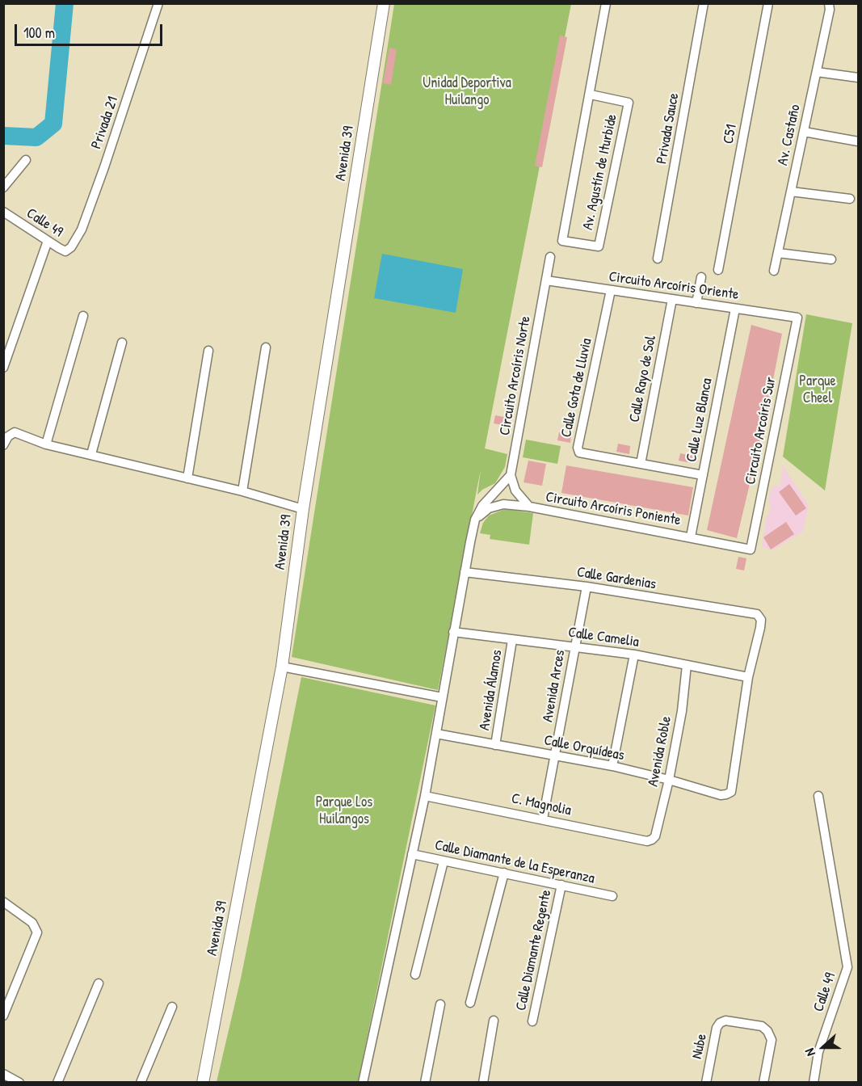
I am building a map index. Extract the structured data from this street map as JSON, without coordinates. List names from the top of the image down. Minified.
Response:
{"streets":{"street":["Privada 21","Privada Sauce","C51","Av. Castaño","Avenida 39","Av. Agustín de Iturbide","Calle 49","Circuito Arcoíris Oriente","Circuito Arcoíris Norte","Calle Rayo de Sol","Calle Gota de Lluvia","Calle Luz Blanca","Circuito Arcoíris Sur","Circuito Arcoíris Poniente","Calle Gardenias","Calle Camelia","Avenida Arces","Avenida Álamos","Calle Orquídeas","Avenida Roble","C. Magnolia","Calle Diamante de la Esperanza","Calle Diamante Regente","Nube"]},"crossings":[["Privada 21","Calle 49"],["Circuito Arcoíris Oriente","Circuito Arcoíris Norte"],["Circuito Arcoíris Oriente","Calle Rayo de Sol"],["Circuito Arcoíris Oriente","Calle Gota de Lluvia"],["Circuito Arcoíris Oriente","Calle Luz Blanca"],["Circuito Arcoíris Oriente","Circuito Arcoíris Sur"],["Calle Rayo de Sol","Calle Gota de Lluvia"],["Calle Gota de Lluvia","Calle Luz Blanca"],["Calle Luz Blanca","Circuito Arcoíris Poniente"],["Circuito Arcoíris Sur","Circuito Arcoíris Poniente"],["Calle Gardenias","Calle Camelia"],["Calle Gardenias","Avenida Arces"],["Calle Gardenias","Calle Orquídeas"],["Calle Camelia","Avenida Arces"],["Calle Camelia","Avenida Álamos"],["Calle Camelia","Calle Orquídeas"],["Calle Camelia","Avenida Roble"],["Avenida Arces","Calle Orquídeas"],["Avenida Arces","C. Magnolia"],["Avenida Álamos","Calle Orquídeas"],["Calle Orquídeas","Avenida Roble"],["Avenida Roble","C. Magnolia"],["Calle Diamante de la Esperanza","Calle Diamante Regente"]],"parks":["Unidad Deportiva Huilango","Parque Cheel","Parque Los Huilangos"],"scale_bar":"100 m","north":"left"}
